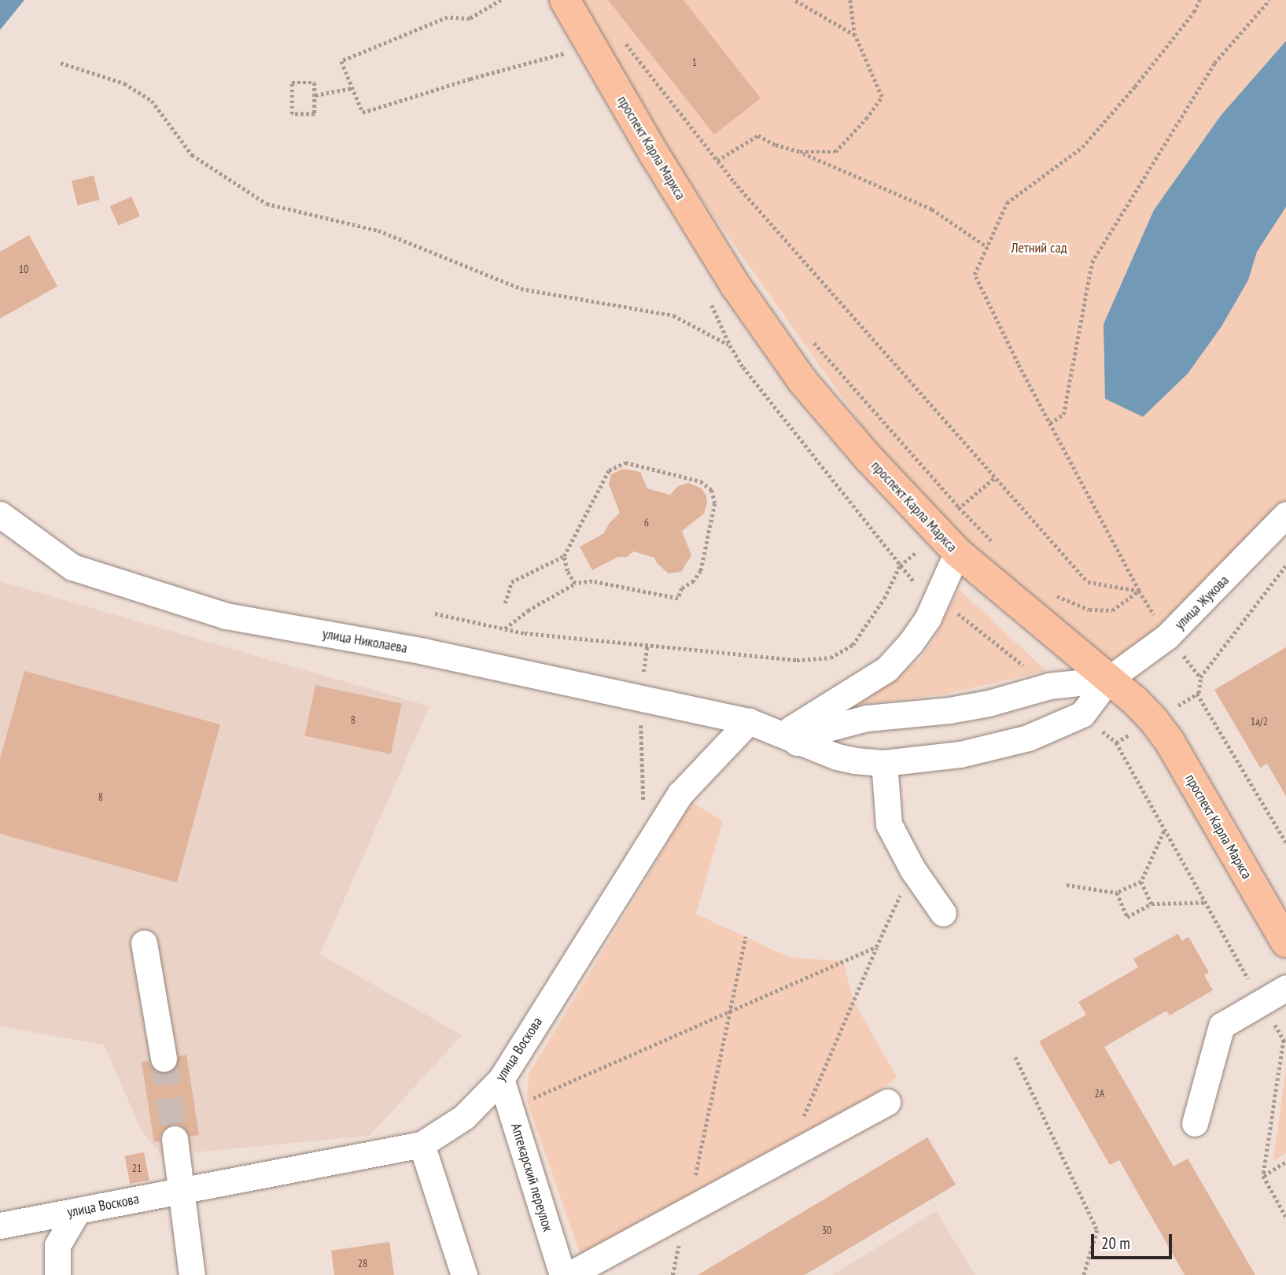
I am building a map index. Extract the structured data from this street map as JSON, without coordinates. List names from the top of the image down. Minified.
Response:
{"streets":{"main road":["проспект Карла Маркса"],"street":["улица Жукова","улица Николаева","улица Воскова","Аптекарский переулок"]},"crossings":[["проспект Карла Маркса","улица Жукова"],["проспект Карла Маркса","улица Николаева"],["улица Жукова","улица Николаева"],["улица Николаева","улица Воскова"],["улица Воскова","Аптекарский переулок"]],"parks":["Летний сад"],"house_numbers":["1","10","6","8","1а/2","8","2А","21","30","28"],"scale_bar":"20 m"}
